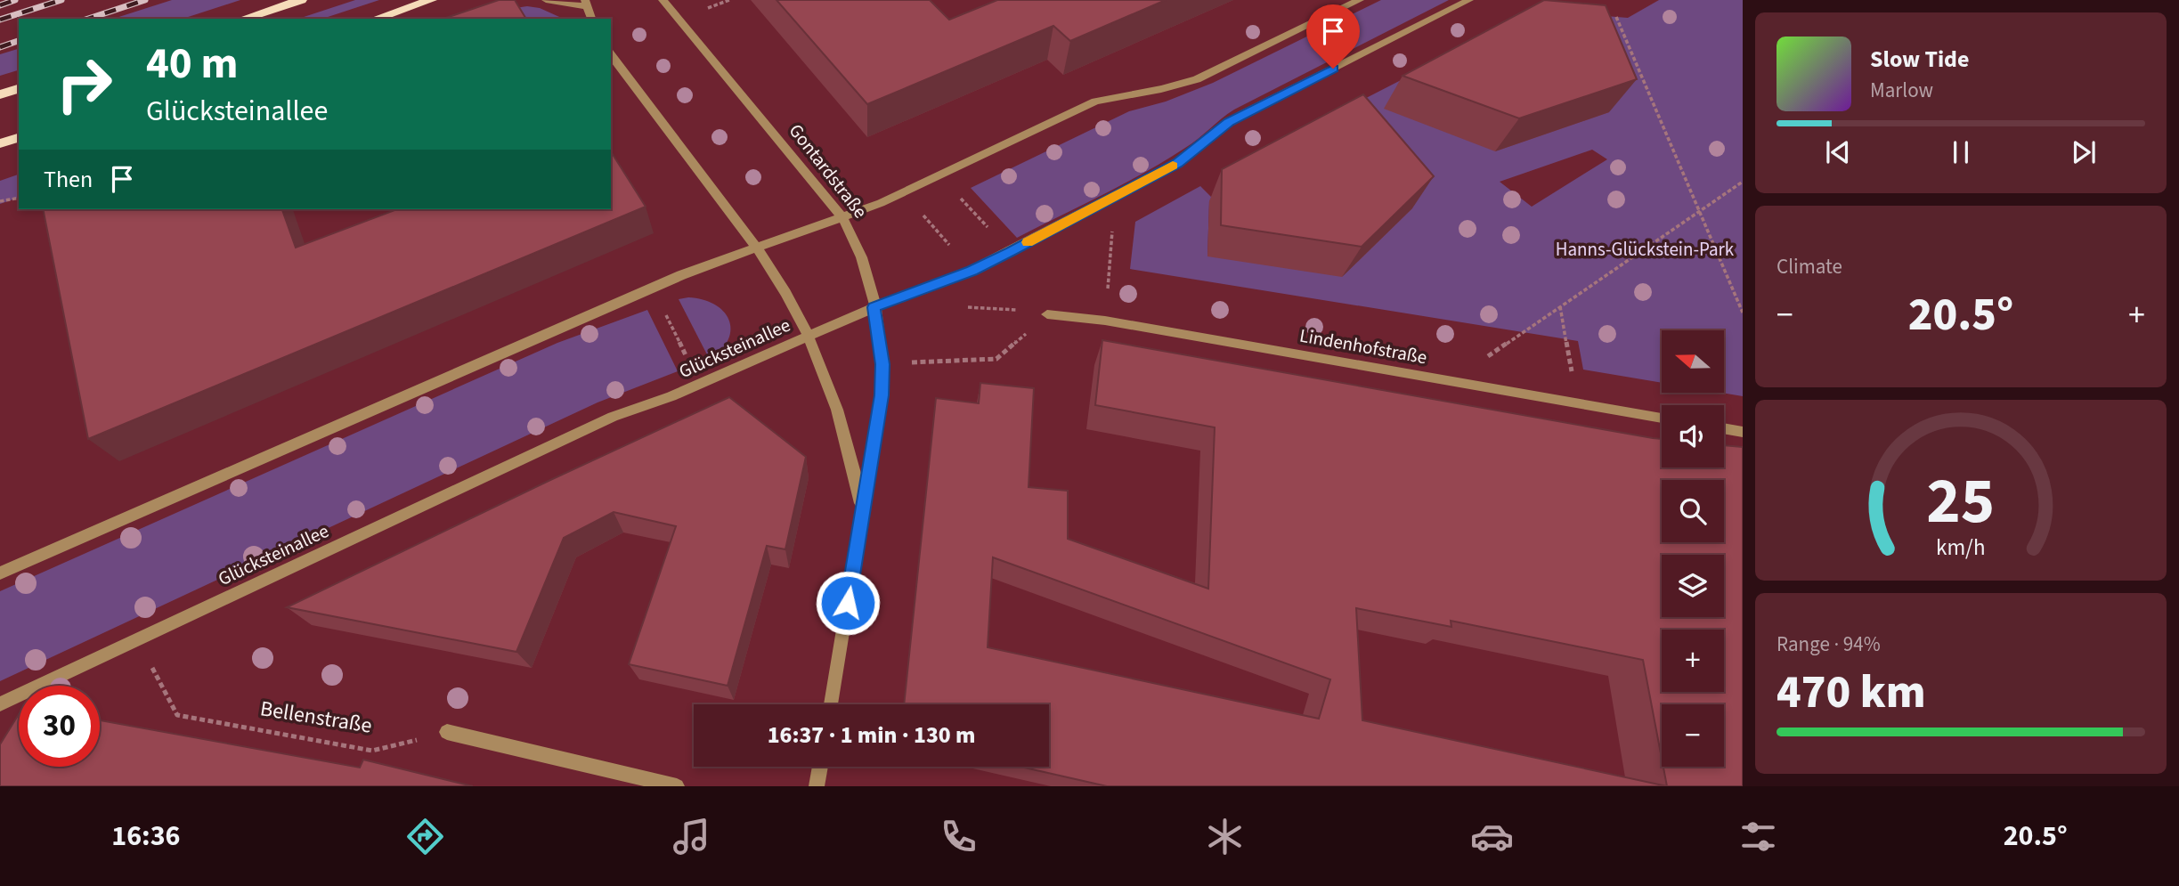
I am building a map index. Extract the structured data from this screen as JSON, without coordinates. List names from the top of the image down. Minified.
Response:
{"streets":{"street":["Gontardstraße","Lindenhofstraße","Glücksteinallee"],"path":["Bellenstraße"]},"crossings":[["Gontardstraße","Glücksteinallee"],["Glücksteinallee","Bellenstraße"]],"parks":["Hanns-Glückstein-Park"],"north":"left","page":{"turn":["40 m","Glücksteinallee"],"song":["Slow Tide","Marlow"],"then":"Then","tile":["Climate",["Range · 94%","470 km"]],"heat":["−","20.5°","+"],"map_buttons":["+","−"],"limit":"30","trip":"16:37 · 1 min · 130 m","tabs":["16:36","20.5°"],"gauge":["25","km/h"]}}
